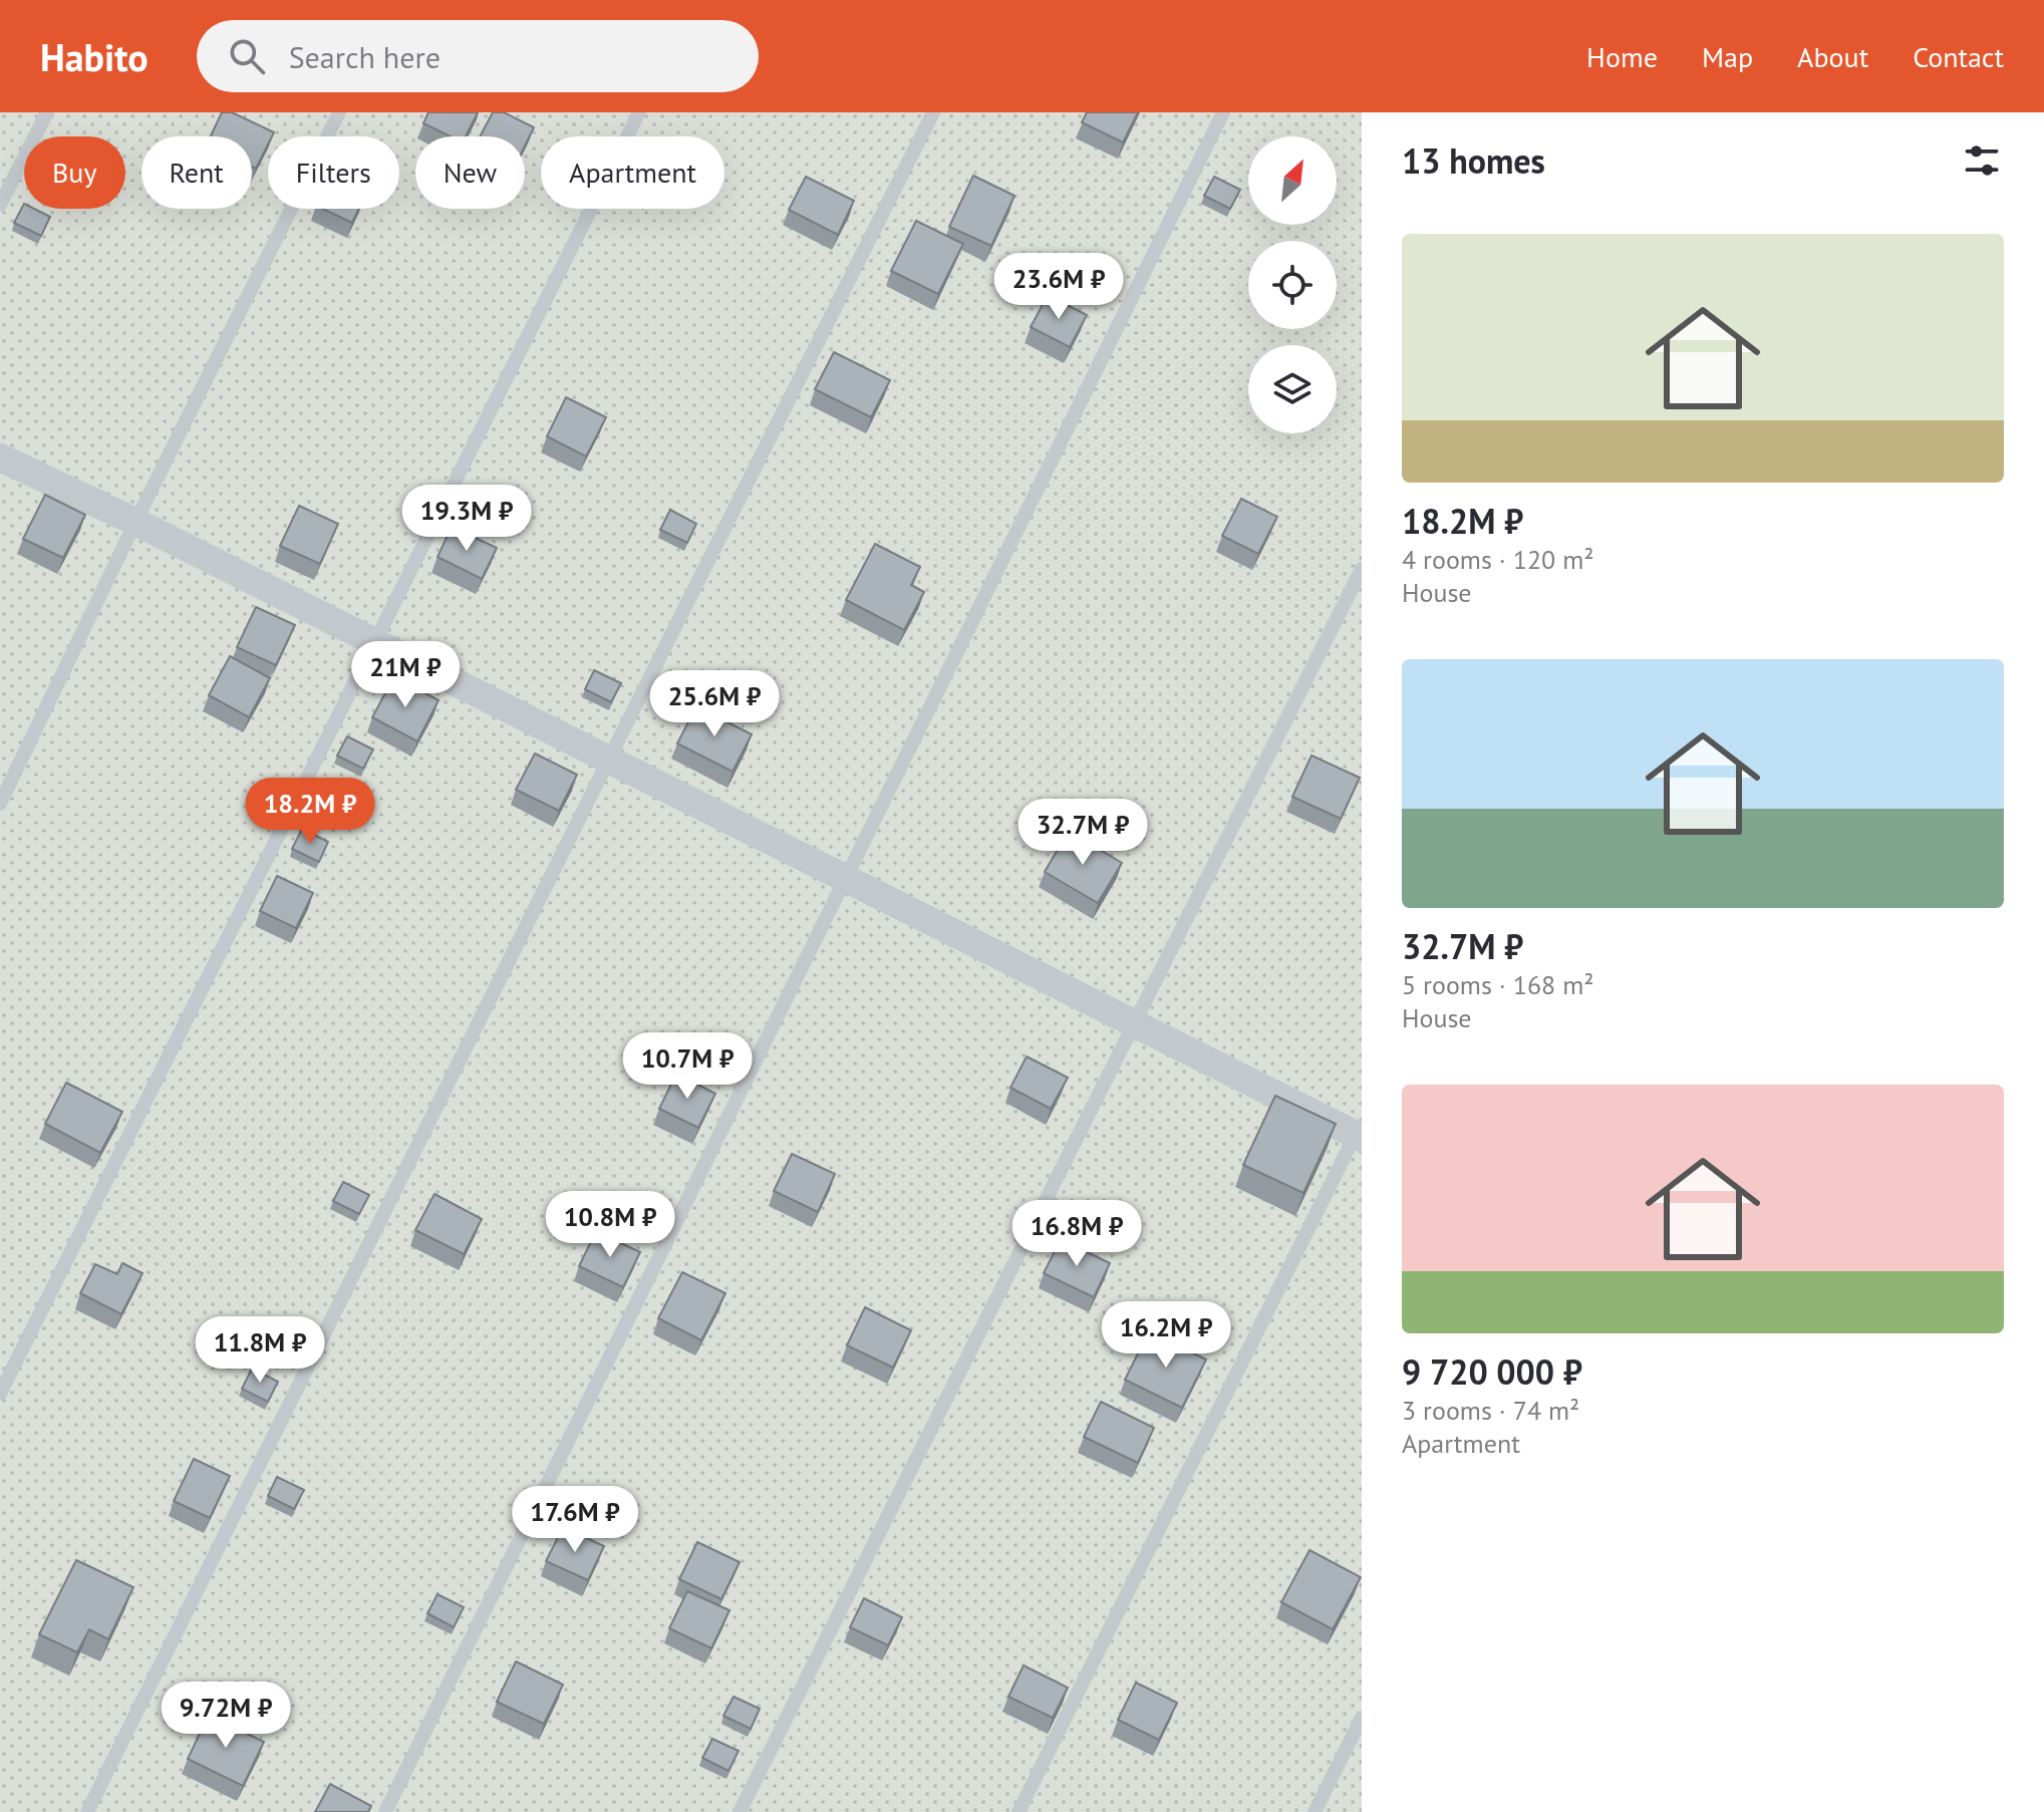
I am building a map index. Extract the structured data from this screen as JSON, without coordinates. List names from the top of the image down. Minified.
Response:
{"north":"top right","page":{"header":"Habito","search":"Search here","nav":["Home","Map","About","Contact"],"heading":"13 homes","chip":["Buy","Rent","Filters","New","Apartment"],"list":[{"name":"18.2M ₽","note":"4 rooms · 120 m² · House"},{"name":"32.7M ₽","note":"5 rooms · 168 m² · House"},{"name":"9 720 000 ₽","note":"3 rooms · 74 m² · Apartment"}],"price":["23.6M ₽","19.3M ₽","21M ₽","25.6M ₽","18.2M ₽","32.7M ₽","10.7M ₽","10.8M ₽","16.8M ₽","16.2M ₽","11.8M ₽","17.6M ₽","9.72M ₽"]}}
